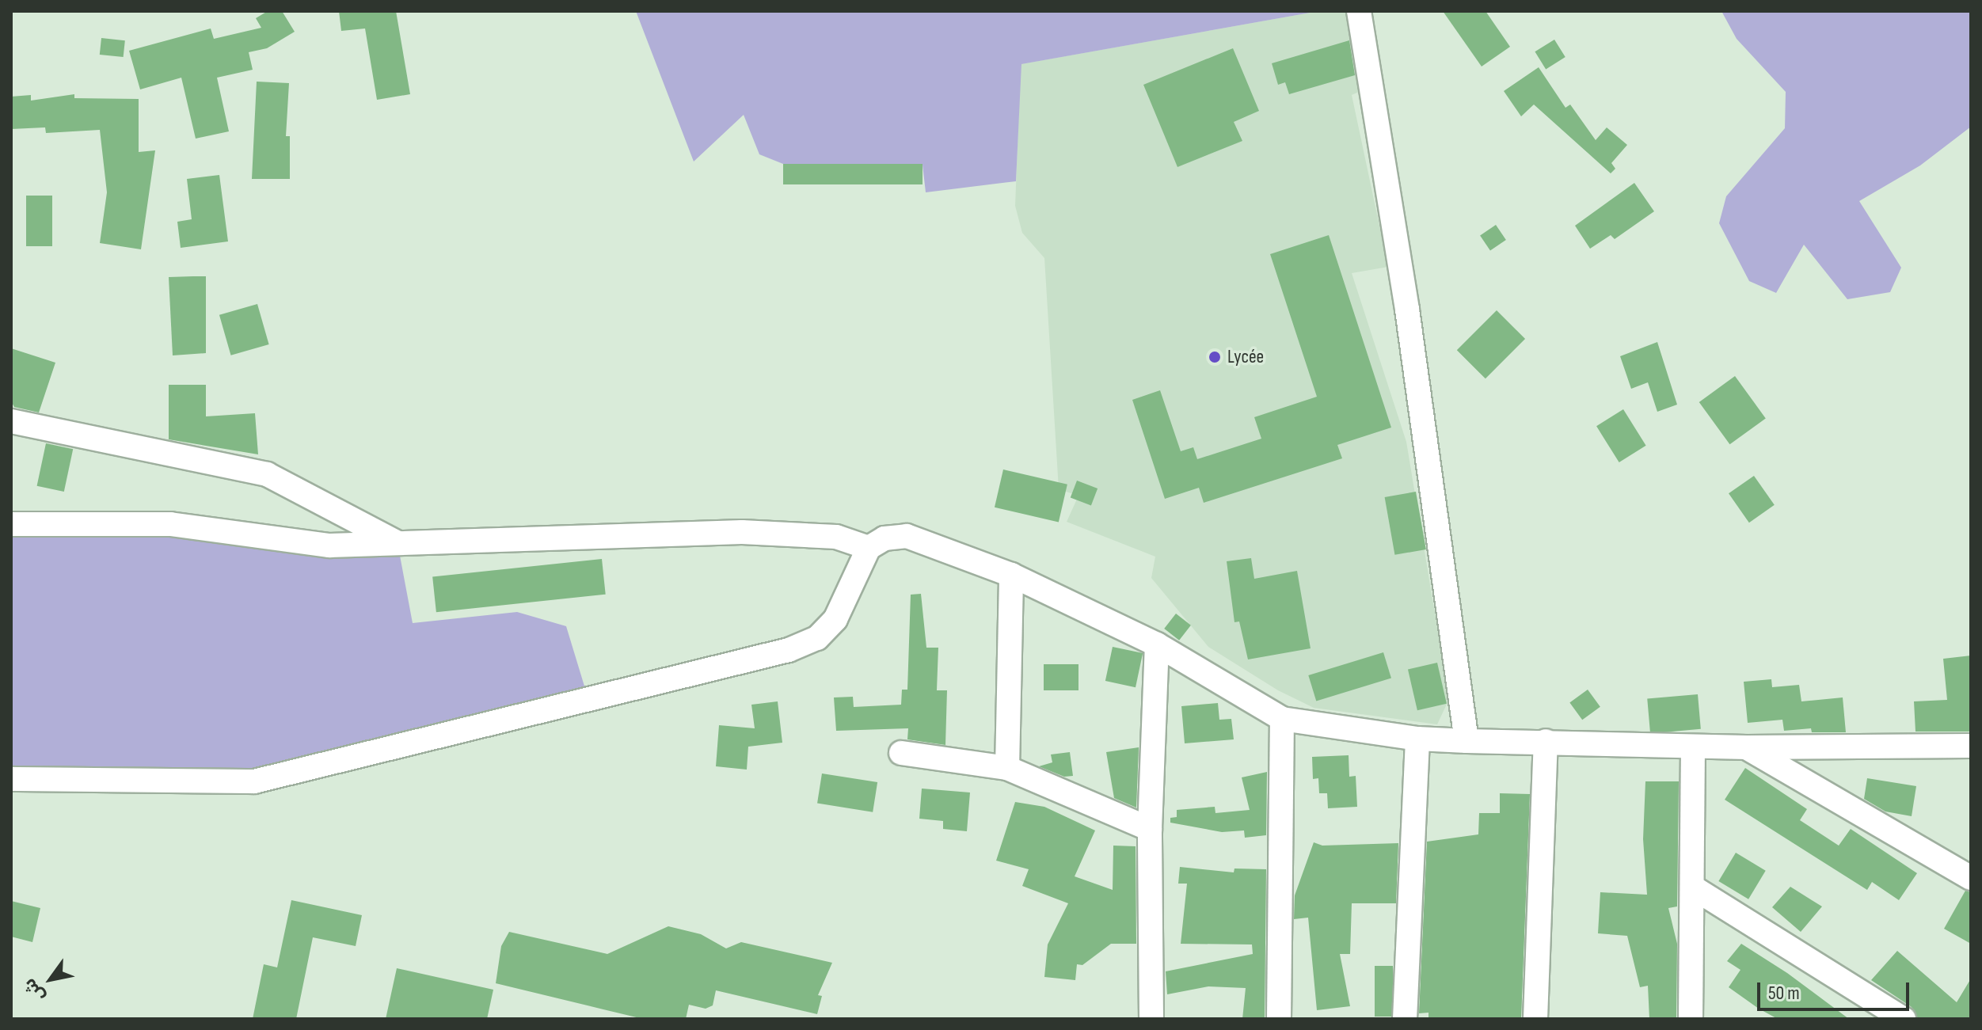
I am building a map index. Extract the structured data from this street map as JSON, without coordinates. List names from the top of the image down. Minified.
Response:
{"places":["Lycée"],"scale_bar":"50 m","north":"bottom left"}
